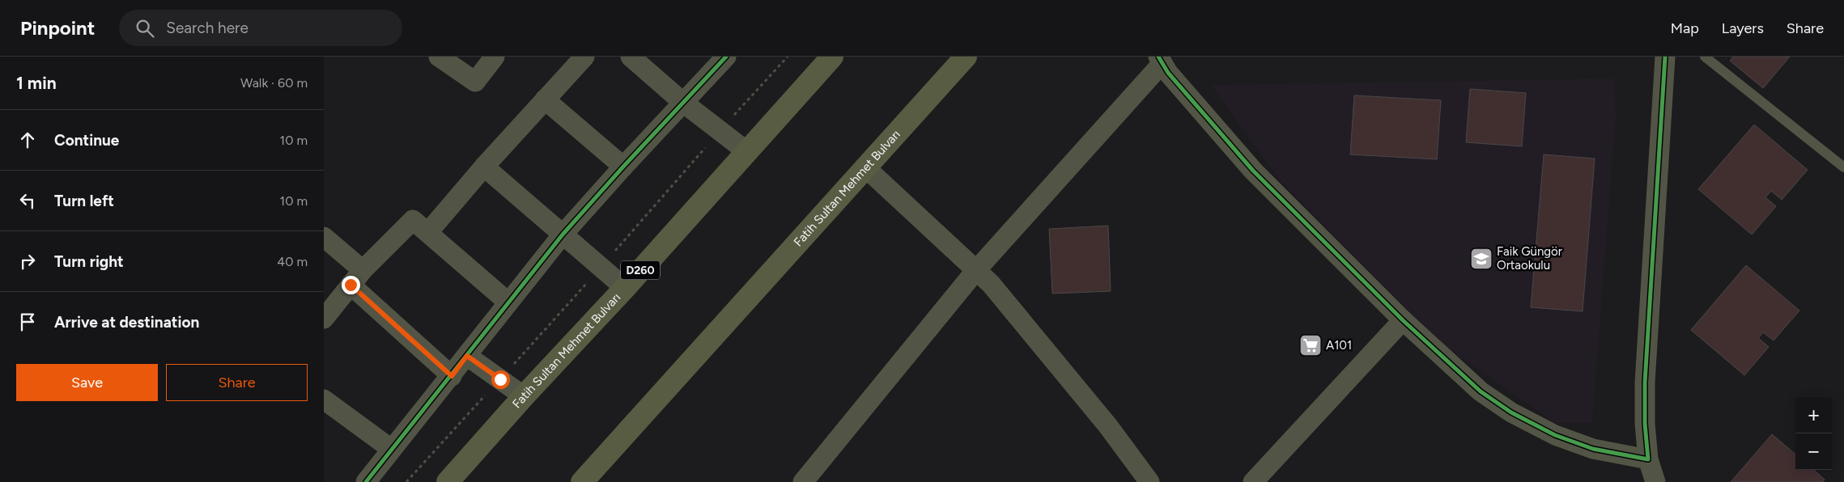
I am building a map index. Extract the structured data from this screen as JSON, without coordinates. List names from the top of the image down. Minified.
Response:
{"streets":{"highway":["Fatih Sultan Mehmet Bulvarı","D260"]},"places":{"school or university":["Faik Güngör Ortaokulu"],"supermarket":["A101"]},"page":{"header":"Pinpoint","search":"Search here","nav":["Map","Layers","Share"],"heading":["1 min","Walk · 60 m"],"list":[["Continue","10 m"],["Turn left","10 m"],["Turn right","40 m"],"Arrive at destination"],"buttons":["Save","Share"],"map_buttons":["+","−"]}}
